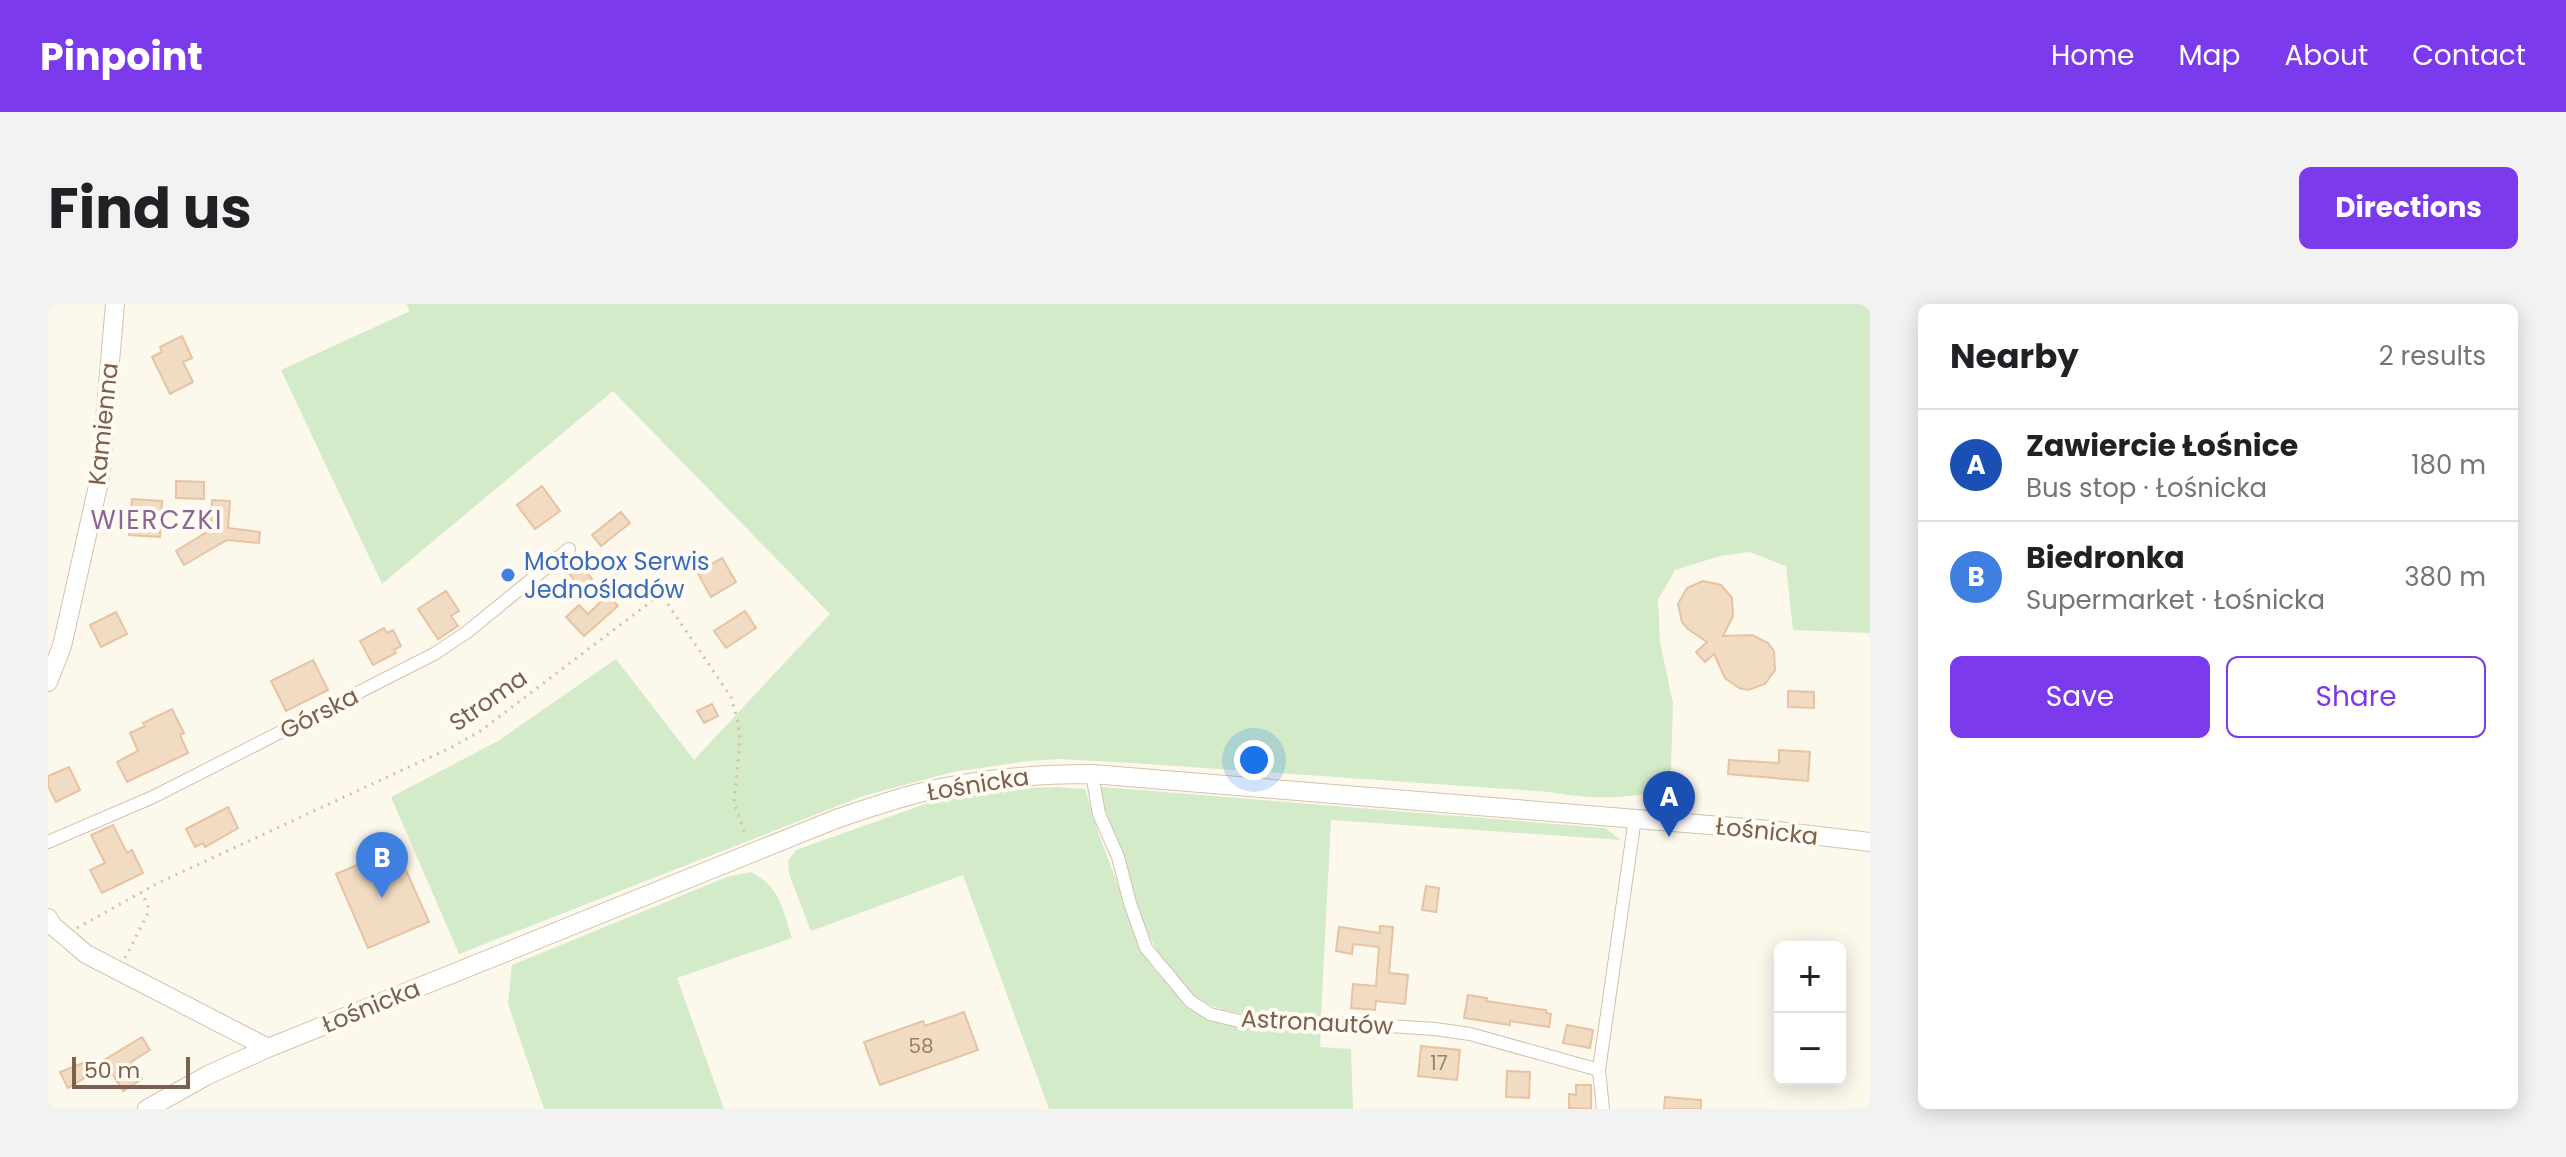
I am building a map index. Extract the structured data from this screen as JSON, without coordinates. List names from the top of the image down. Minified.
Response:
{"streets":{"street":["Kamienna","Górska","Łośnicka","Astronautów"],"path":["Stroma"]},"crossings":[["Stroma","Łośnicka"],["Łośnicka","Astronautów"]],"districts":["WIERCZKI"],"places":["Motobox Serwis Jednośladów"],"house_numbers":["58","17"],"scale_bar":"50 m","page":{"header":"Pinpoint","nav":["Home","Map","About","Contact"],"title":"Find us","buttons":["Directions",["Save","Share"]],"heading":["Nearby","2 results"],"list":[{"mark":"A","name":"Zawiercie Łośnice","note":"Bus stop · Łośnicka","value":"180 m"},{"mark":"B","name":"Biedronka","note":"Supermarket · Łośnicka","value":"380 m"}],"pins":["A","B"],"map_buttons":["+","−"],"scale":"50 m"}}
